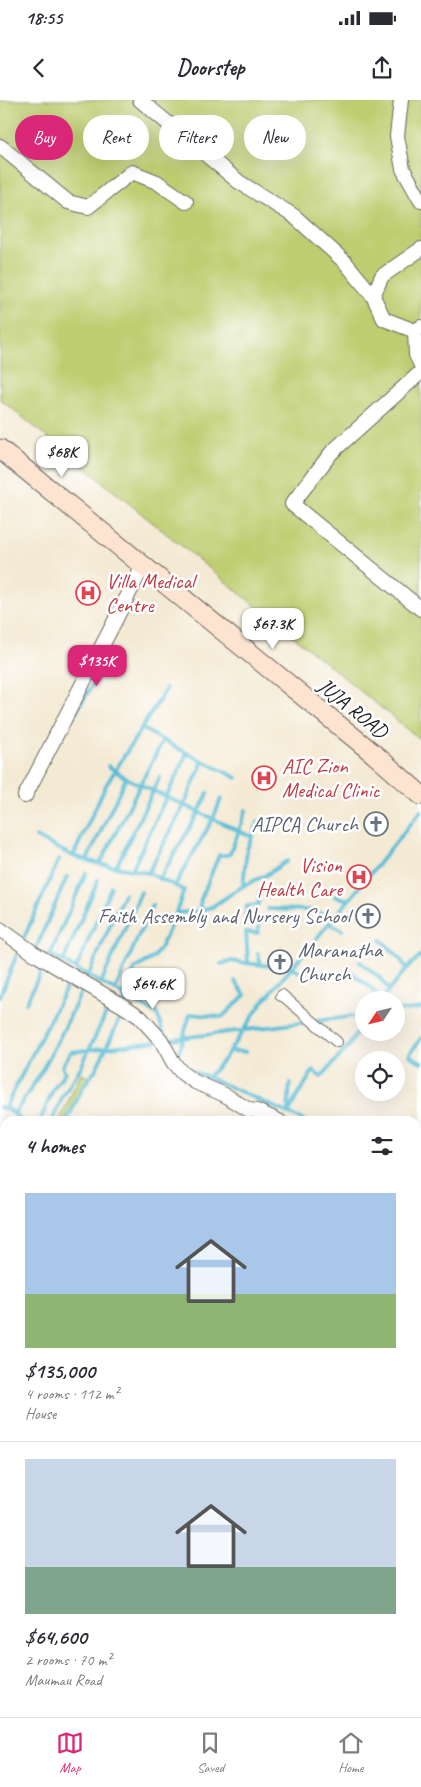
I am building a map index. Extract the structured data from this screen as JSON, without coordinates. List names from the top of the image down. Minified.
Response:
{"streets":{"main road":["JUJA ROAD"]},"places":{"hospital":["Villa Medical Centre","AIC Zion Medical Clinic","Vision Health Care"],"church":["AIPCA Church","Faith Assembly and Nursery School","Maranatha Church"]},"north":"bottom left","page":{"status":"18:55","header":"Doorstep","chip":["Buy","Rent","Filters","New"],"price":["$68K","$67.3K","$135K","$64.6K"],"heading":"4 homes","list":[{"name":"$135,000","note":"4 rooms · 112 m² · House"},{"name":"$64,600","note":"2 rooms · 70 m² · Maumau Road"}],"tabs":["Map","Saved","Home"]}}
